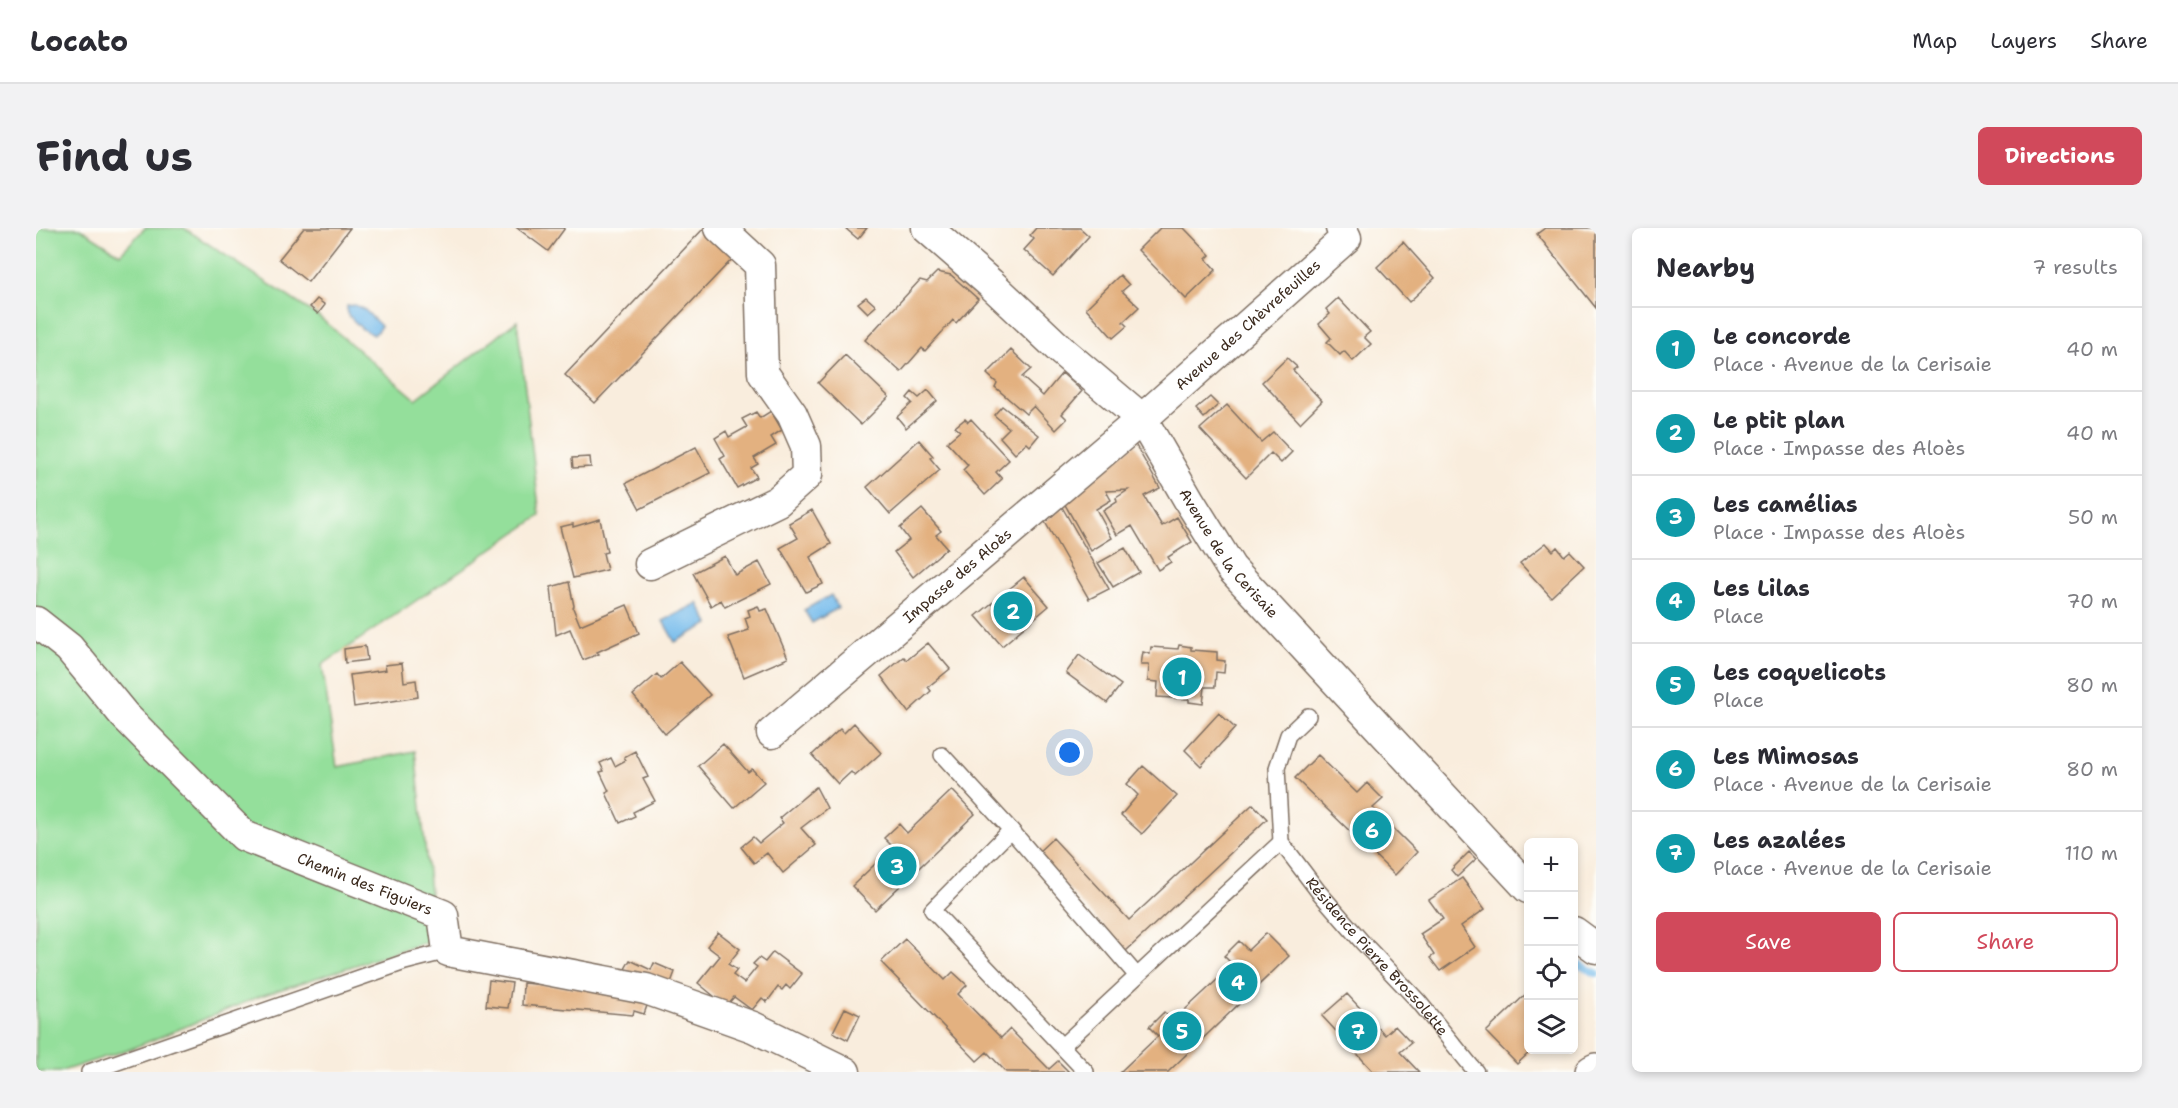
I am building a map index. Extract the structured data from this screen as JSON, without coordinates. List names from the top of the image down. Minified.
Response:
{"streets":{"street":["Avenue des Chèvrefeuilles","Avenue de la Cerisaie","Impasse des Aloès","Chemin des Figuiers"],"lane":["Résidence Pierre Brossolette"]},"crossings":[["Avenue des Chèvrefeuilles","Avenue de la Cerisaie"],["Avenue des Chèvrefeuilles","Impasse des Aloès"],["Avenue de la Cerisaie","Impasse des Aloès"]],"page":{"header":"Locato","nav":["Map","Layers","Share"],"buttons":["Directions",["Save","Share"]],"title":"Find us","heading":["Nearby","7 results"],"list":[{"mark":"1","name":"Le concorde","note":"Place · Avenue de la Cerisaie","value":"40 m"},{"mark":"2","name":"Le ptit plan","note":"Place · Impasse des Aloès","value":"40 m"},{"mark":"3","name":"Les camélias","note":"Place · Impasse des Aloès","value":"50 m"},{"mark":"4","name":"Les Lilas","note":"Place","value":"70 m"},{"mark":"5","name":"Les coquelicots","note":"Place","value":"80 m"},{"mark":"6","name":"Les Mimosas","note":"Place · Avenue de la Cerisaie","value":"80 m"},{"mark":"7","name":"Les azalées","note":"Place · Avenue de la Cerisaie","value":"110 m"}],"pins":["2","1","6","3","4","5","7"],"map_buttons":["+","−"]}}
